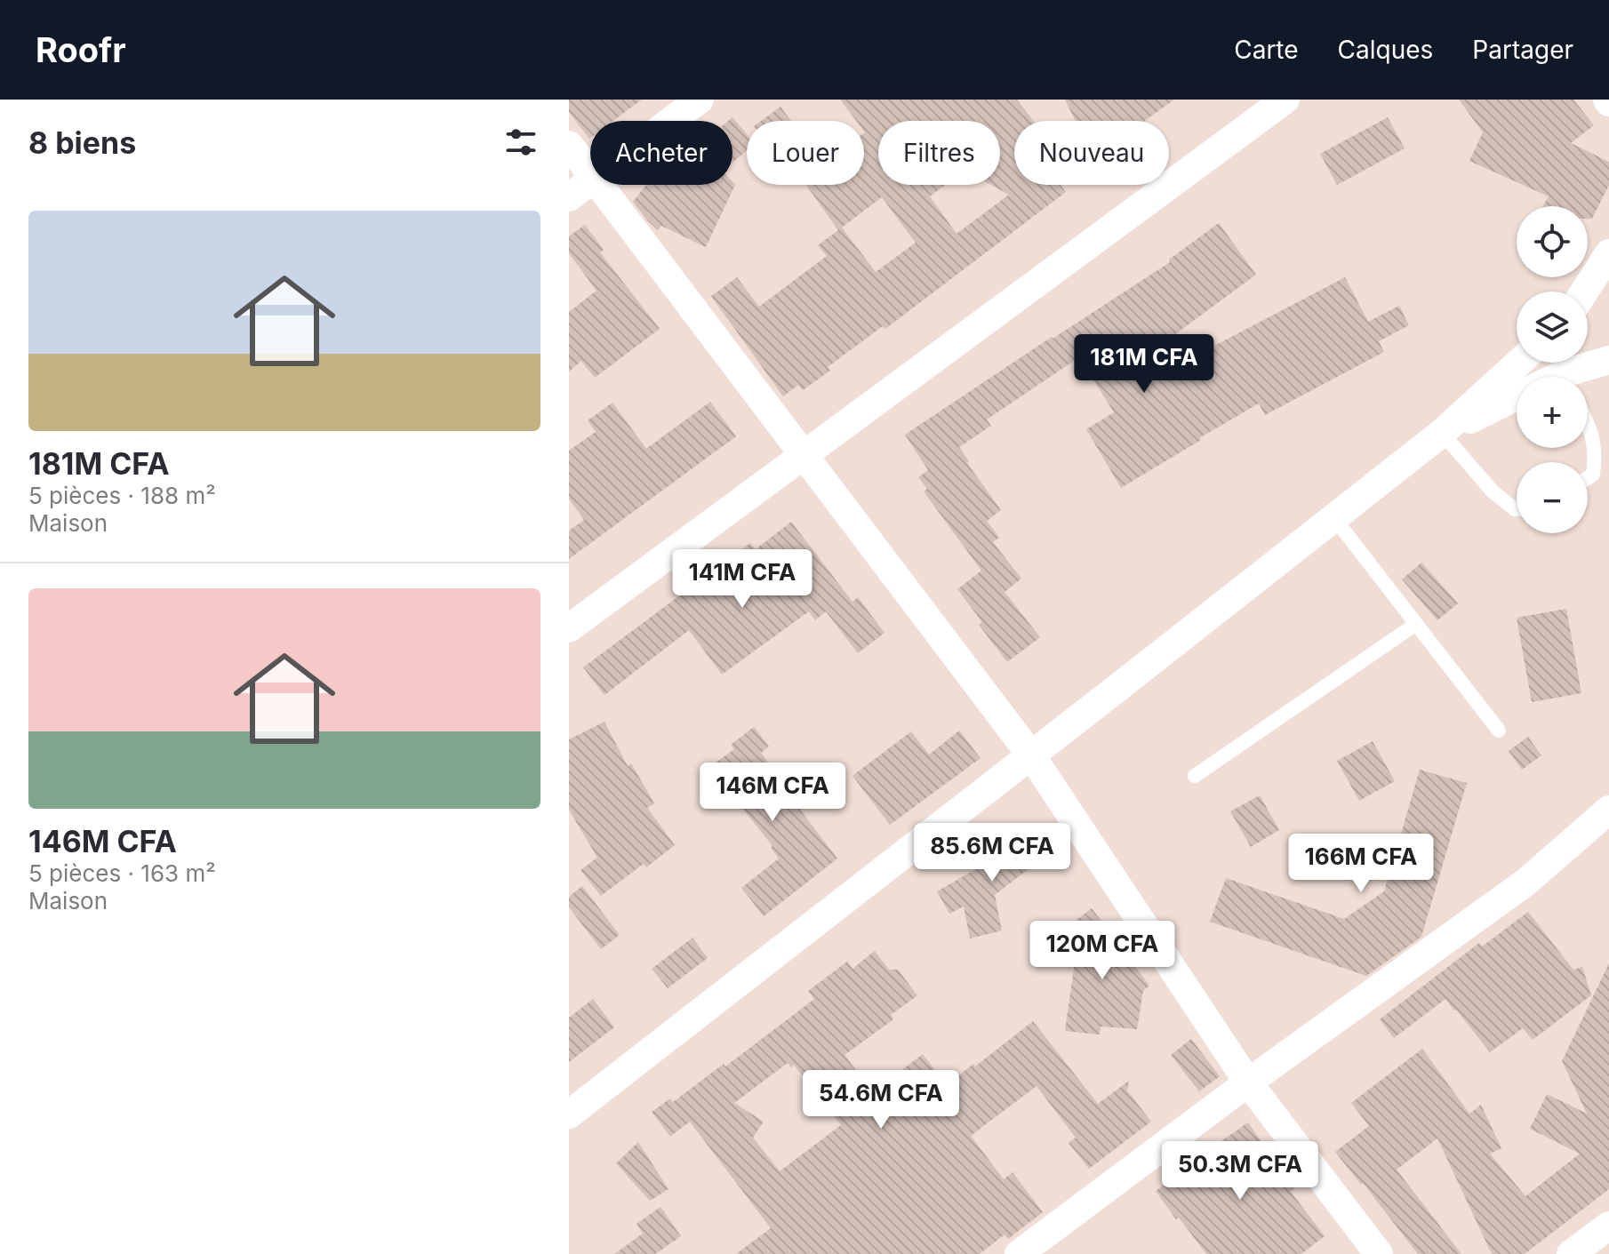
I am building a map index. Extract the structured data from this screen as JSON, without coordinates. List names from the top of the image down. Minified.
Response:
{"page":{"header":"Roofr","nav":["Carte","Calques","Partager"],"heading":"8 biens","chip":["Acheter","Louer","Filtres","Nouveau"],"list":[{"name":"181M CFA","note":"5 pièces · 188 m² · Maison"},{"name":"146M CFA","note":"5 pièces · 163 m² · Maison"}],"map_buttons":["+","−"],"price":["181M CFA","141M CFA","146M CFA","85.6M CFA","166M CFA","120M CFA","54.6M CFA","50.3M CFA"]}}
